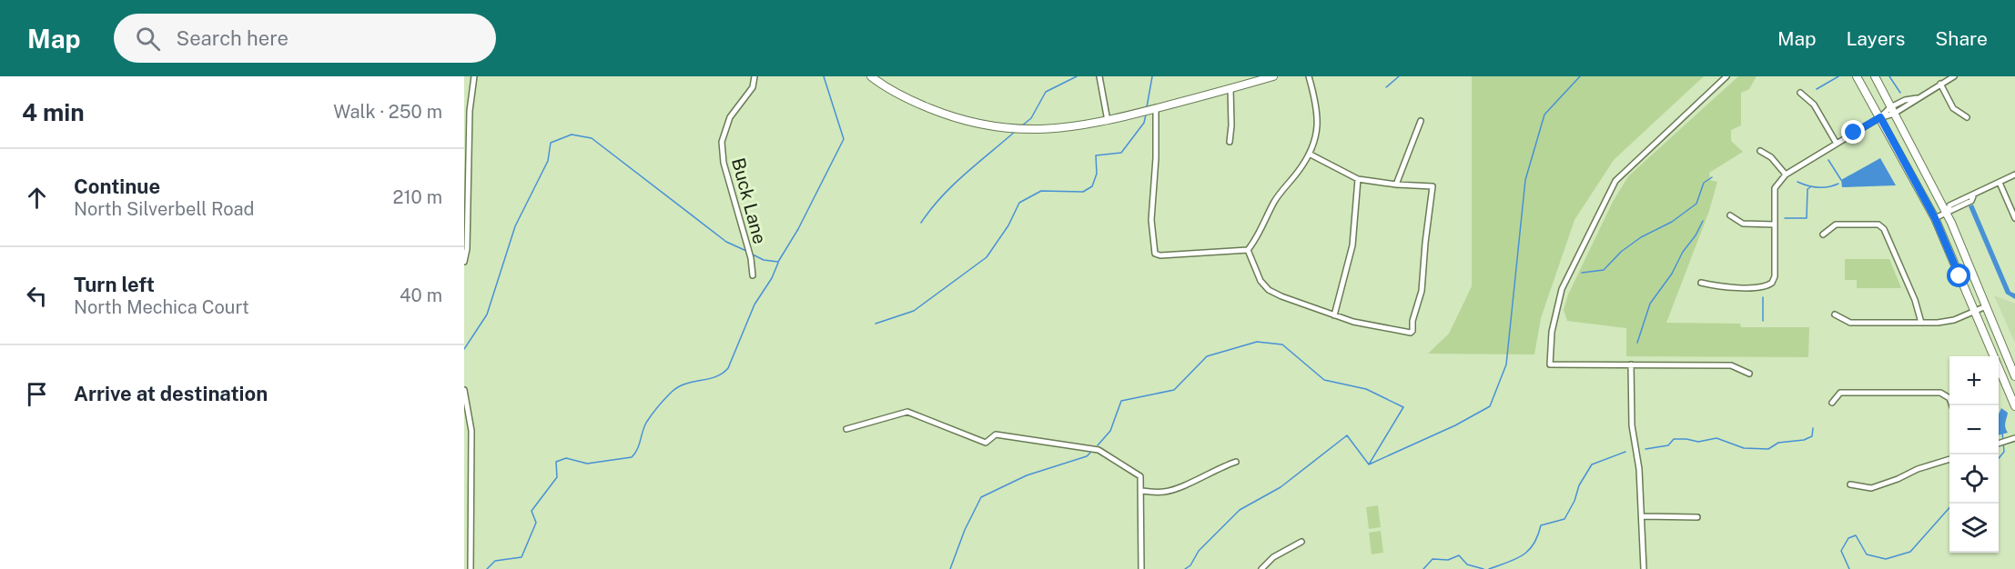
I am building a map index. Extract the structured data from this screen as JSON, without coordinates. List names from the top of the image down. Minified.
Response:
{"streets":{"street":["Buck Lane"]},"page":{"header":"Map","search":"Search here","nav":["Map","Layers","Share"],"heading":["4 min","Walk · 250 m"],"list":[["Continue","North Silverbell Road","210 m"],["Turn left","North Mechica Court","40 m"],"Arrive at destination"],"map_buttons":["+","−"]}}
